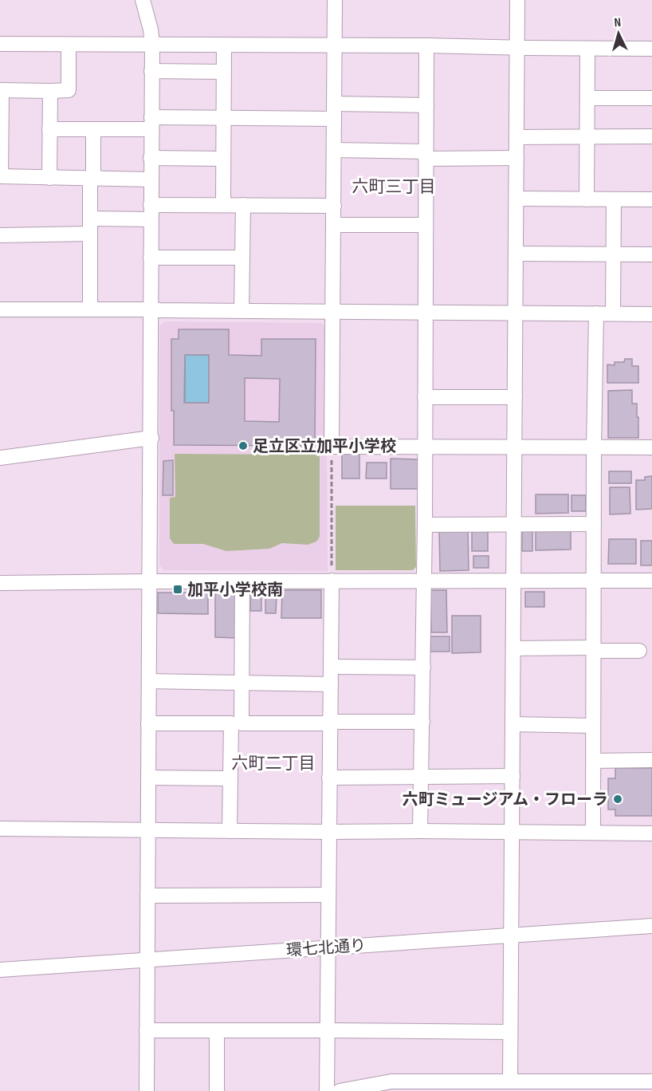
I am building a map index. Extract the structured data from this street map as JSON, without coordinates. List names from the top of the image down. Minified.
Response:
{"streets":{"street":["環七北通り"]},"districts":["六町三丁目","六町二丁目"],"places":{"other":["足立区立加平小学校","六町ミュージアム・フローラ"],"transit":["加平小学校南"]},"north":"top"}
